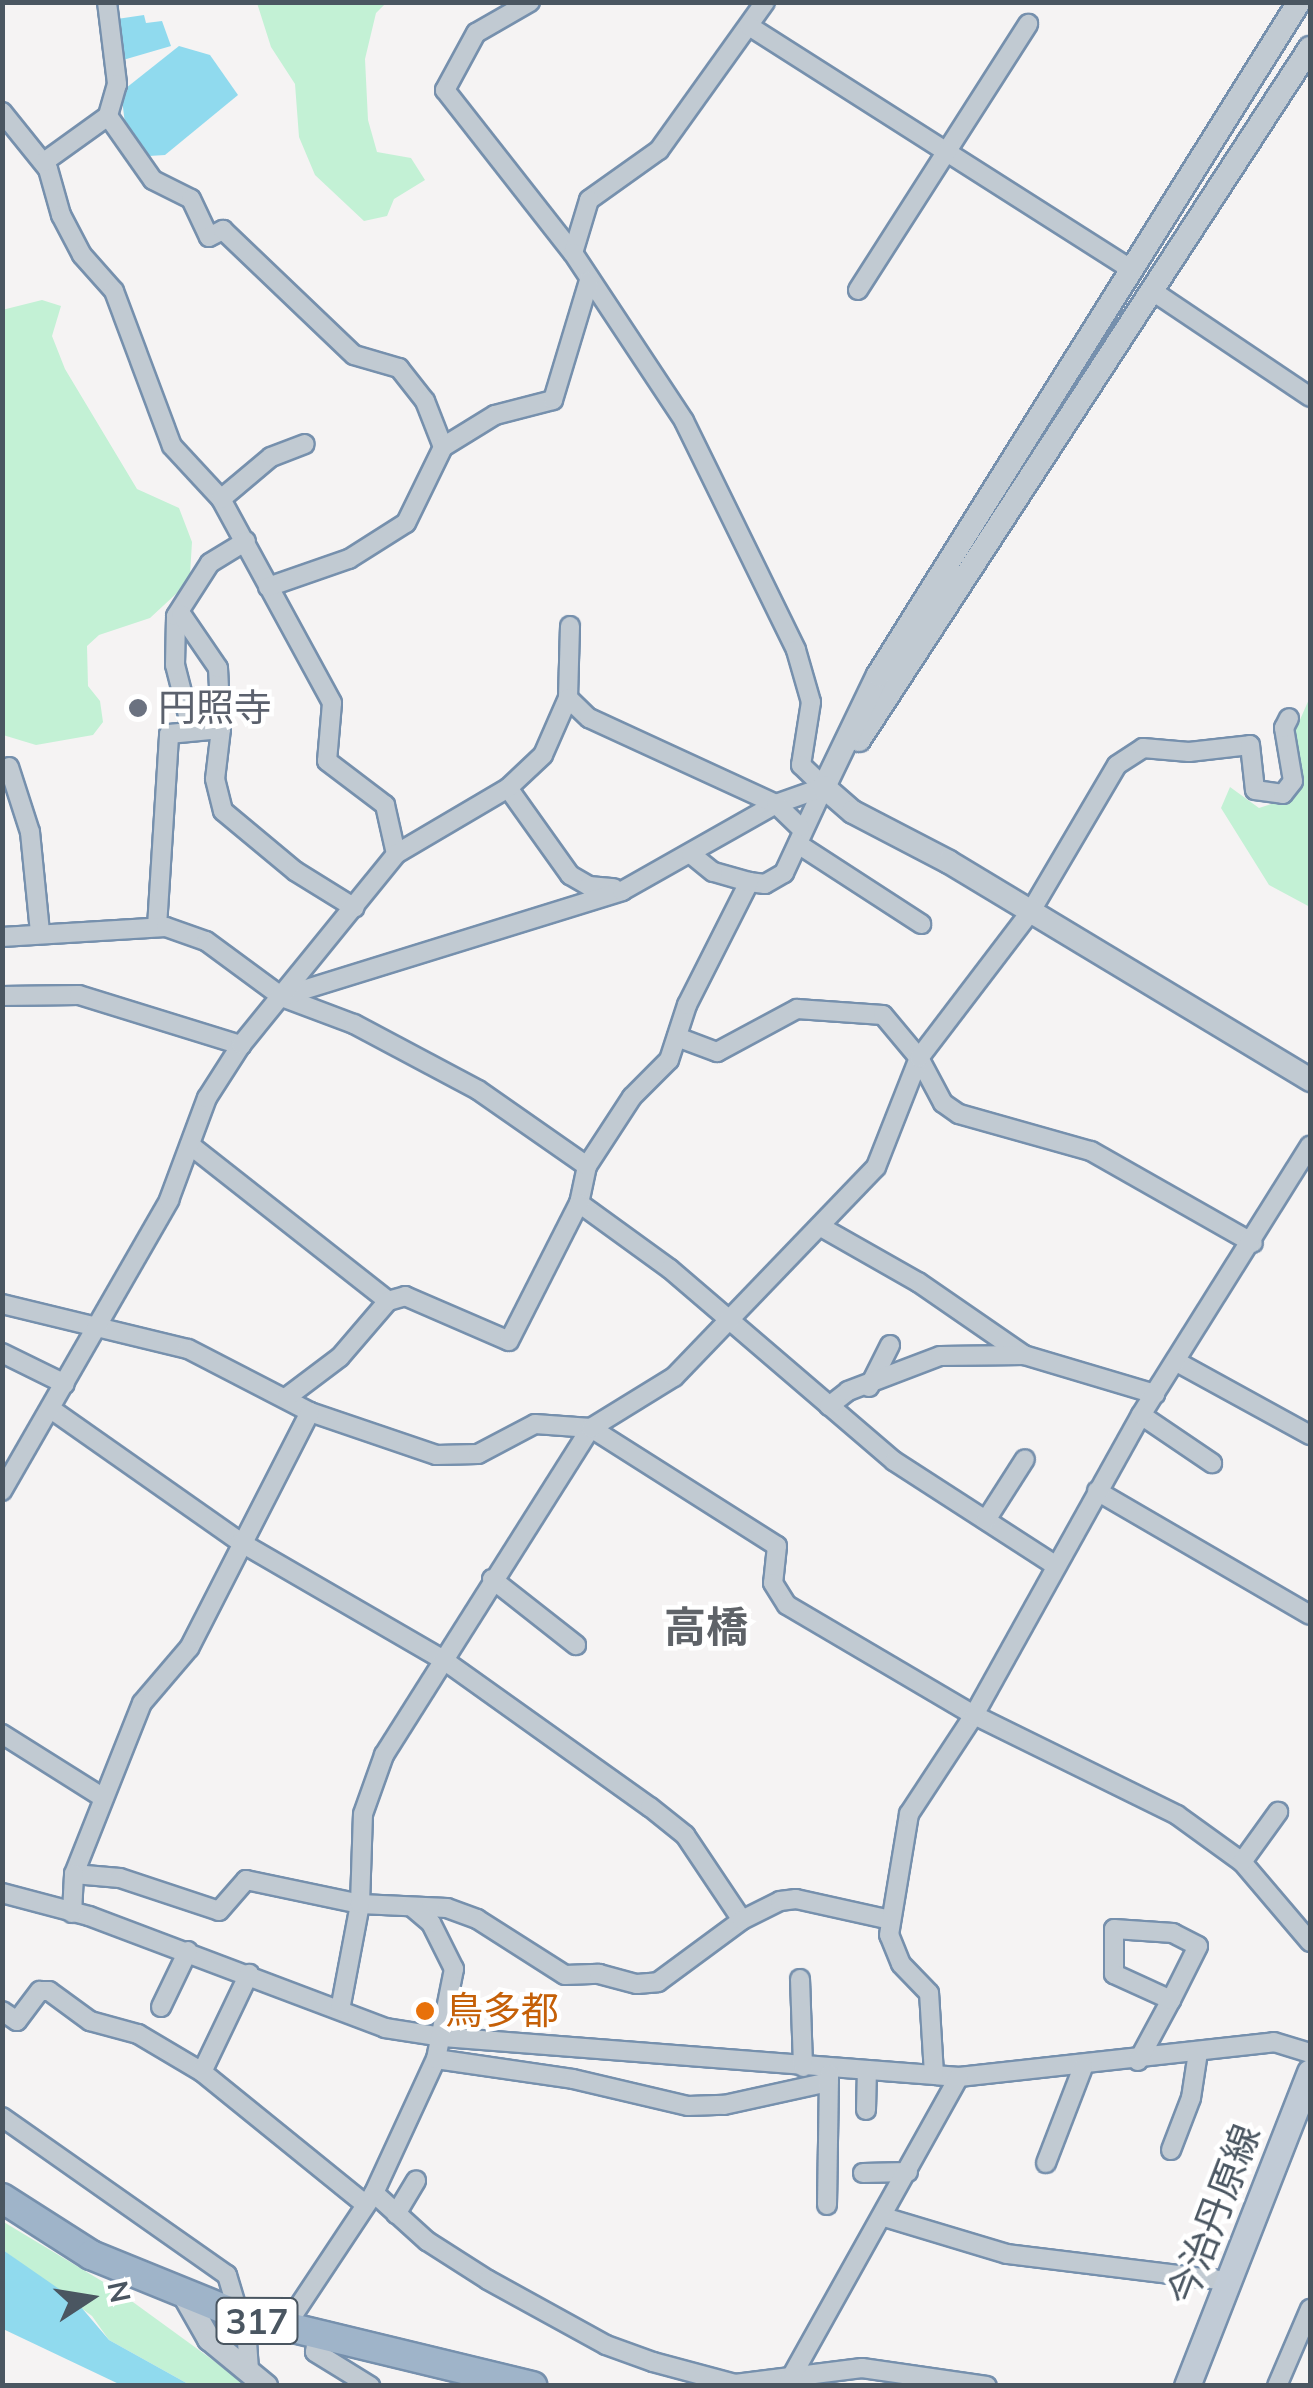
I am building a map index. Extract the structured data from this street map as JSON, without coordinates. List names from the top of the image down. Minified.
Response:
{"streets":{"highway":["317"],"main road":["今治丹原線"]},"districts":["高橋"],"places":["円照寺","鳥多都"],"north":"right"}
